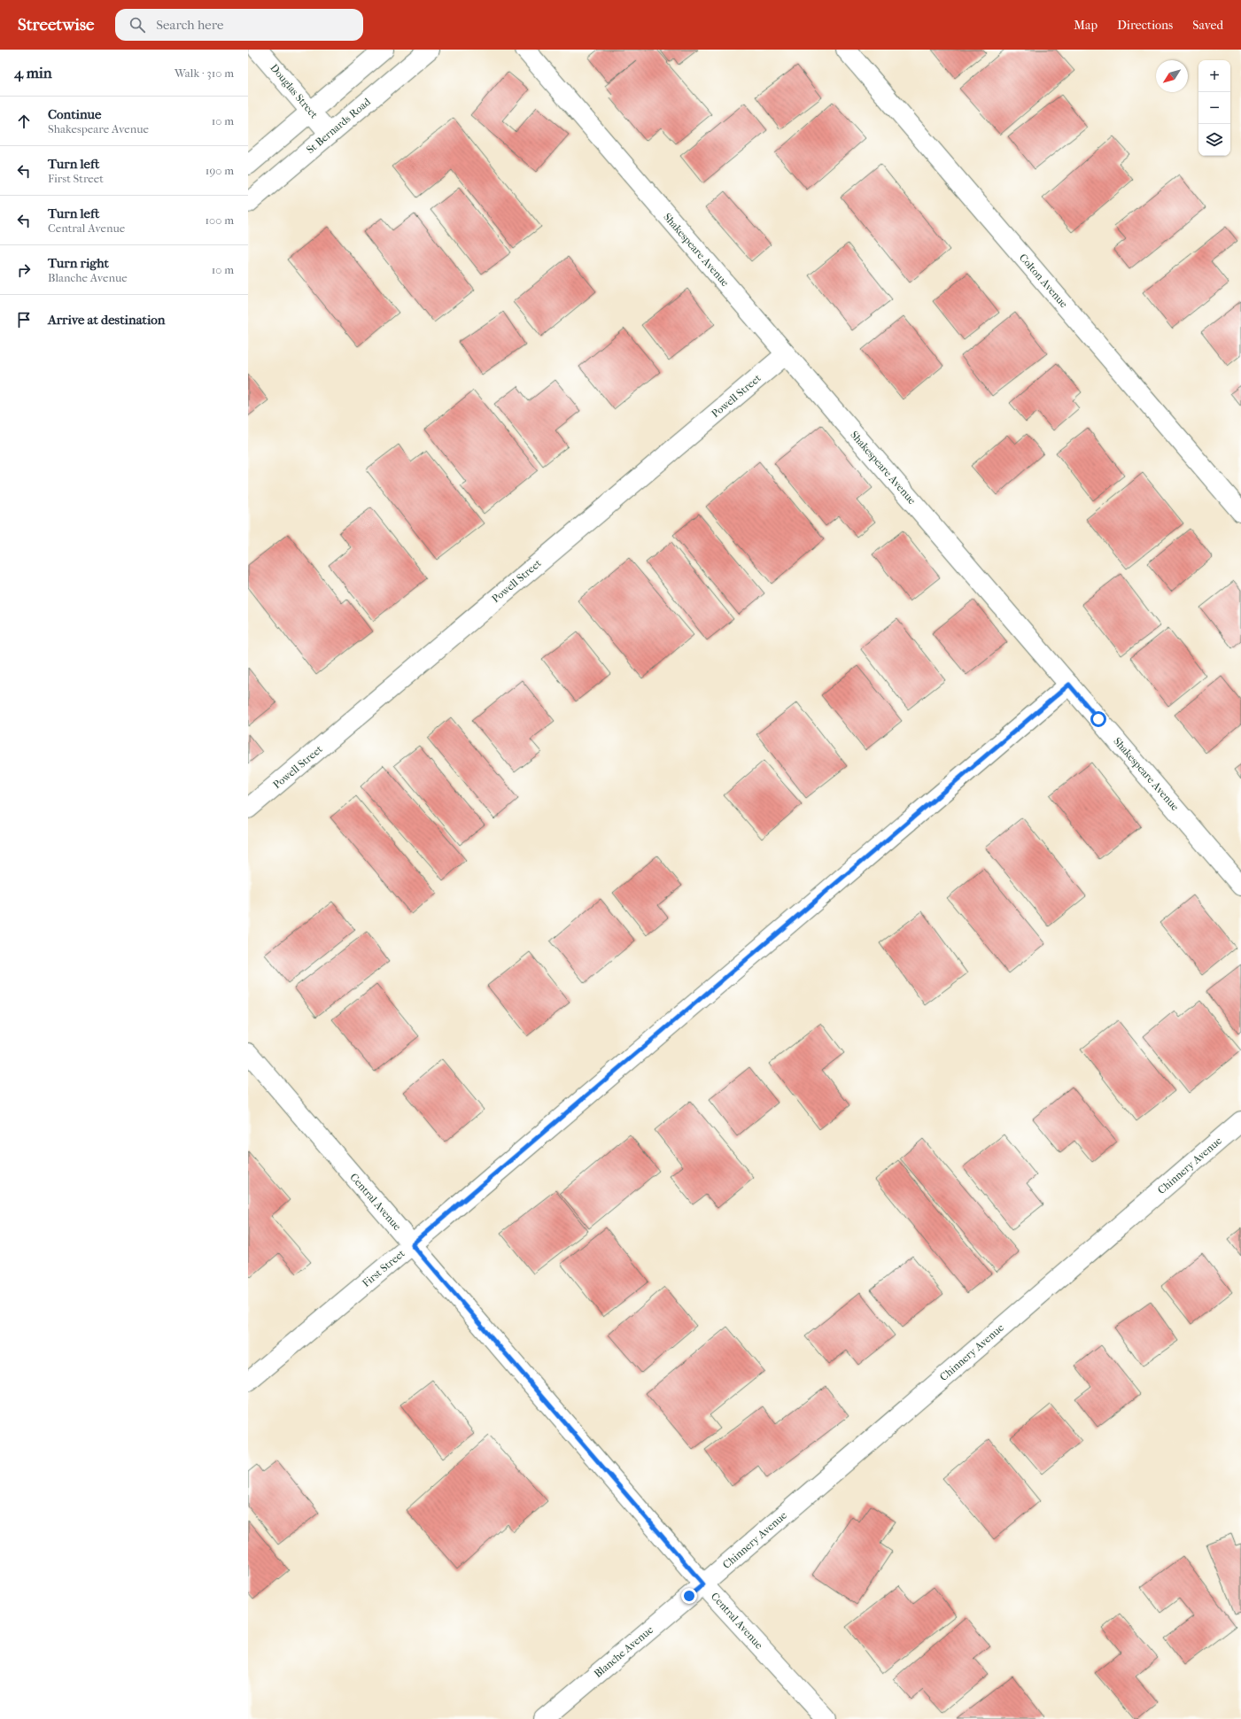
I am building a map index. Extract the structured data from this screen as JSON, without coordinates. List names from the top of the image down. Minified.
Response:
{"streets":{"street":["Douglas Street","St Bernards Road","Shakespeare Avenue","Colton Avenue","Powell Street","Chinnery Avenue","Central Avenue","First Street","Blanche Avenue"]},"crossings":[["Douglas Street","St Bernards Road"],["Shakespeare Avenue","Powell Street"],["Shakespeare Avenue","First Street"],["Chinnery Avenue","Central Avenue"],["Chinnery Avenue","Blanche Avenue"],["Central Avenue","First Street"],["Central Avenue","Blanche Avenue"]],"north":"bottom left","page":{"header":"Streetwise","search":"Search here","nav":["Map","Directions","Saved"],"heading":["4 min","Walk · 310 m"],"map_buttons":["+","−"],"list":[["Continue","Shakespeare Avenue","10 m"],["Turn left","First Street","190 m"],["Turn left","Central Avenue","100 m"],["Turn right","Blanche Avenue","10 m"],"Arrive at destination"]}}
